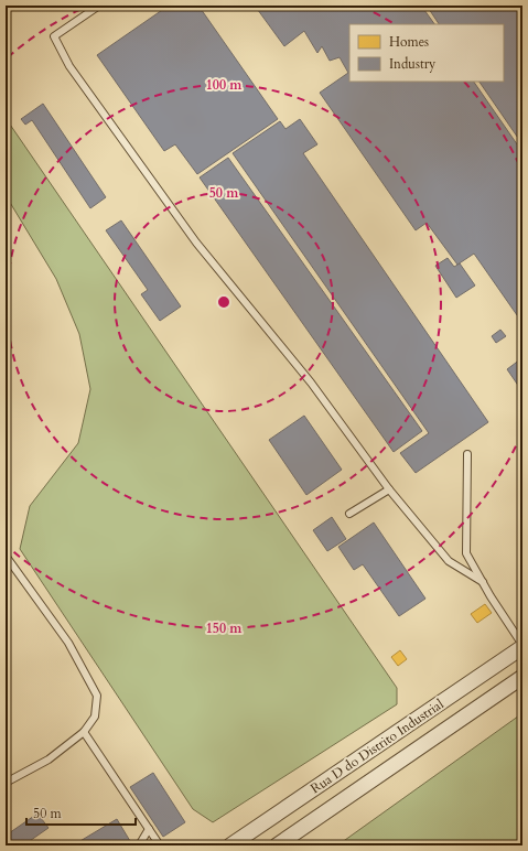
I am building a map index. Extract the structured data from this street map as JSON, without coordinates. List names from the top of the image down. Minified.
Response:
{"streets":{"street":["Rua D do Distrito Industrial"]},"legend":["Homes","Industry"],"scale_bar":"50 m","rings":["100 m","50 m","150 m"]}
